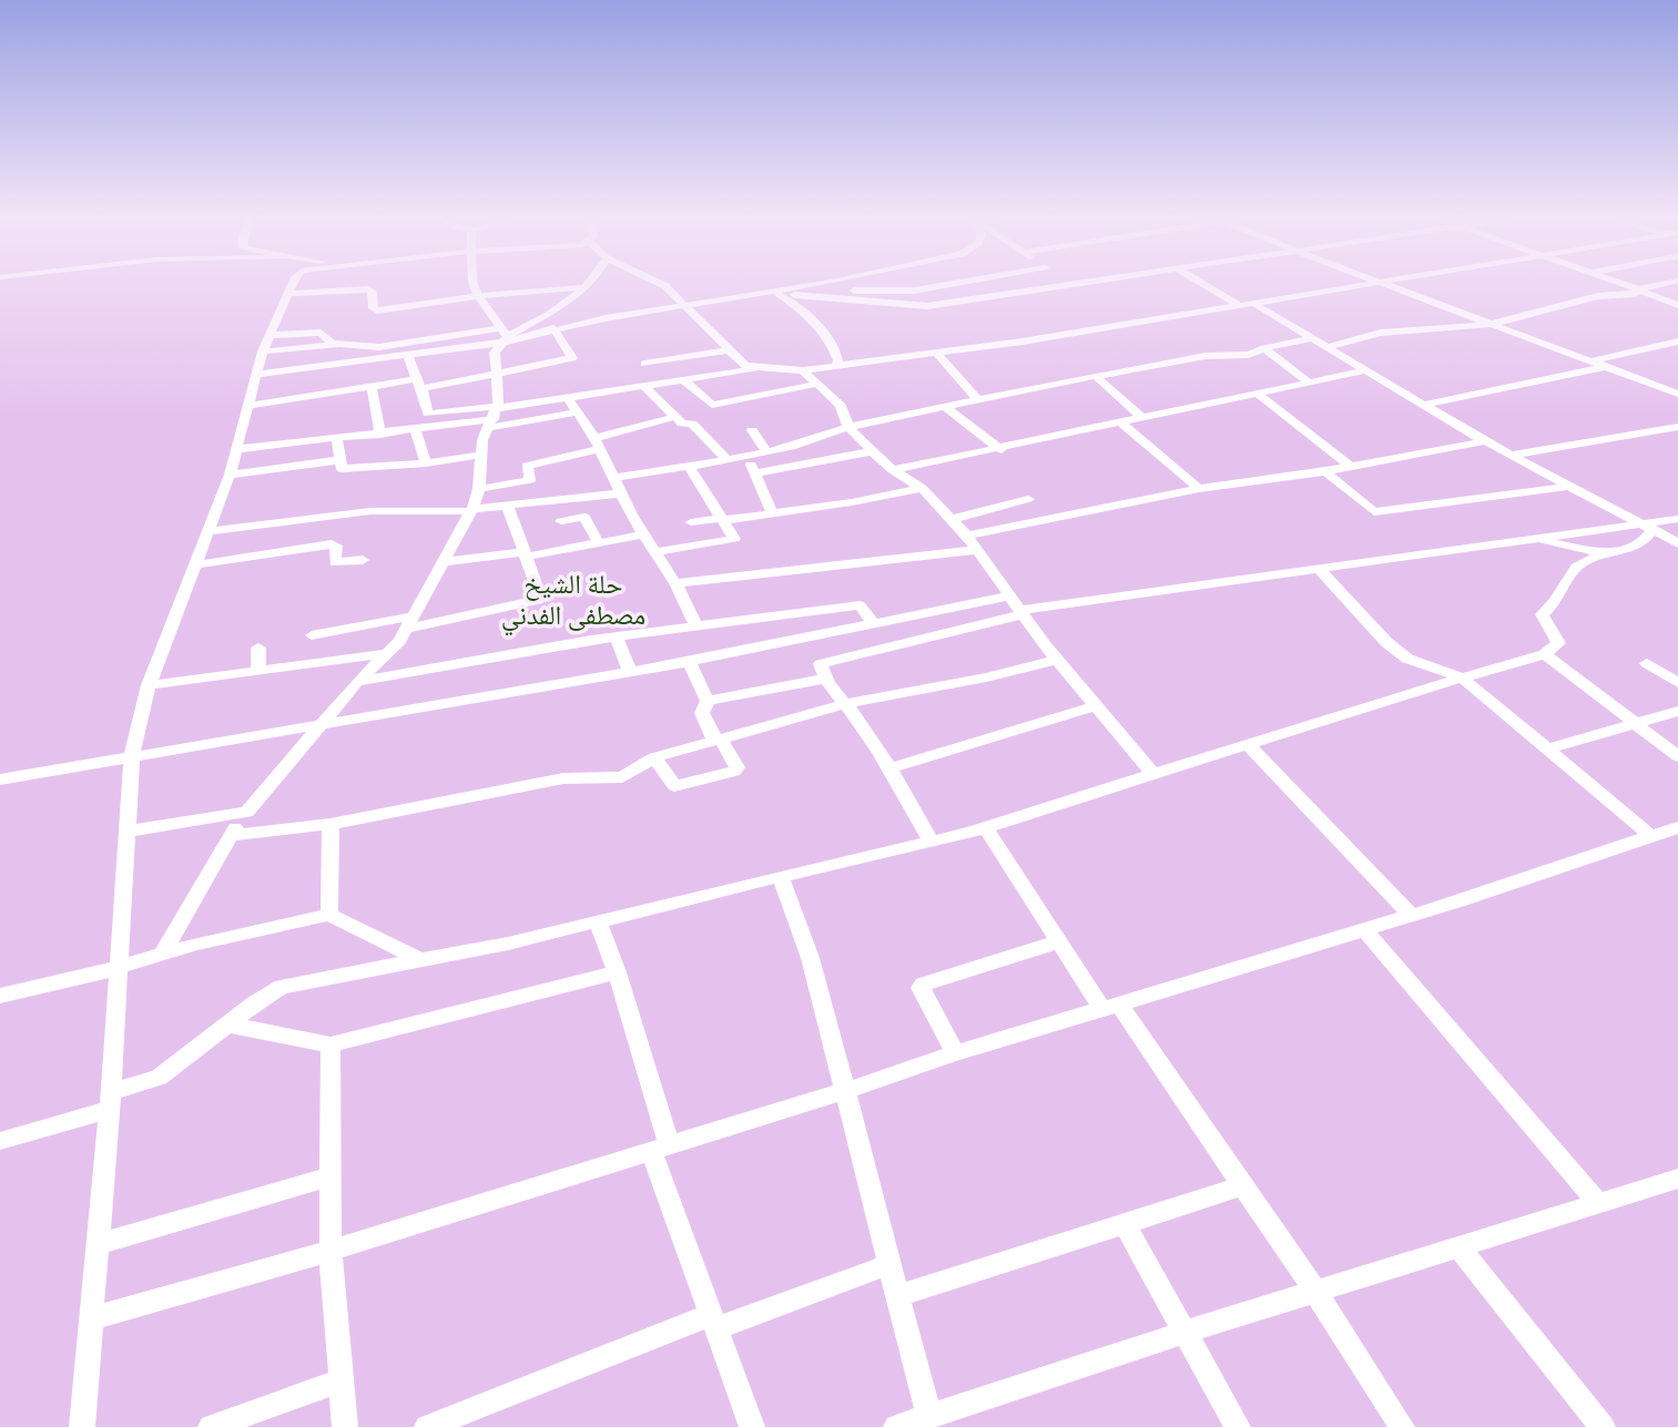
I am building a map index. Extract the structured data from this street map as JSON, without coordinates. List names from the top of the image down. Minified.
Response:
{"districts":["حلة الشيخ مصطفى الفدني"]}
